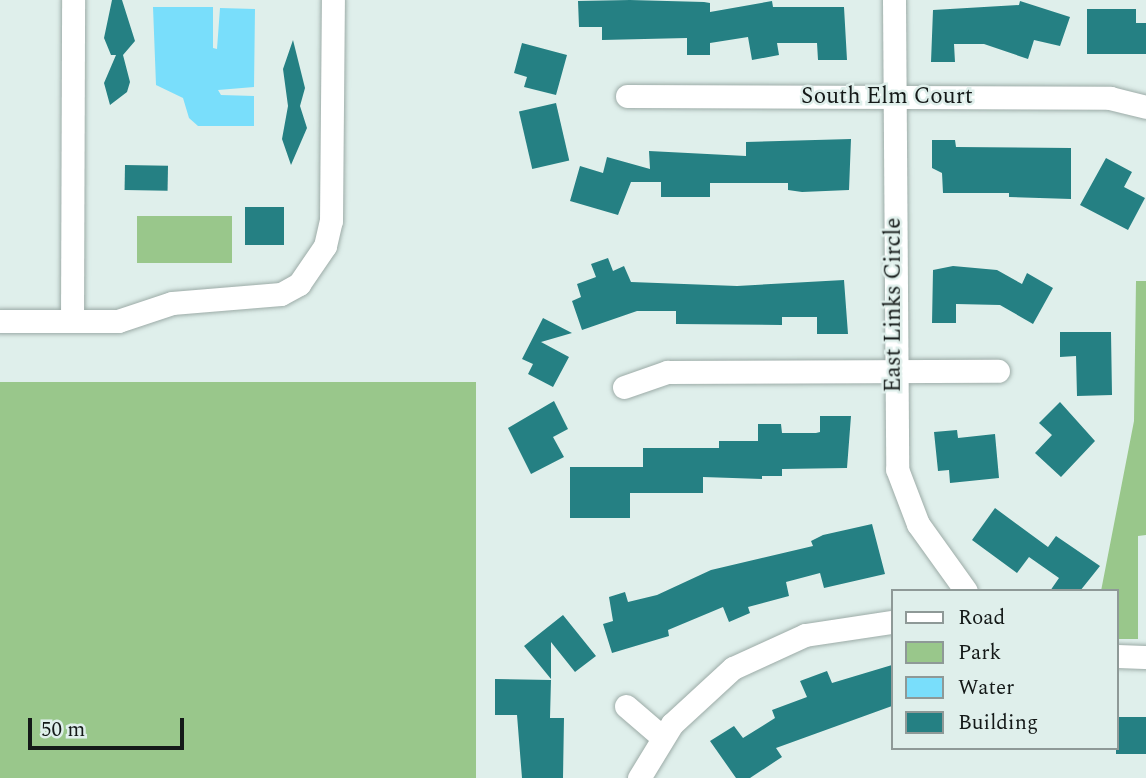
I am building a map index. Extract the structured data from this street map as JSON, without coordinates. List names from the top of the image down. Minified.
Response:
{"streets":{"street":["South Elm Court","East Links Circle"]},"crossings":[["South Elm Court","East Links Circle"]],"legend":["Road","Park","Water","Building"],"scale_bar":"50 m"}
